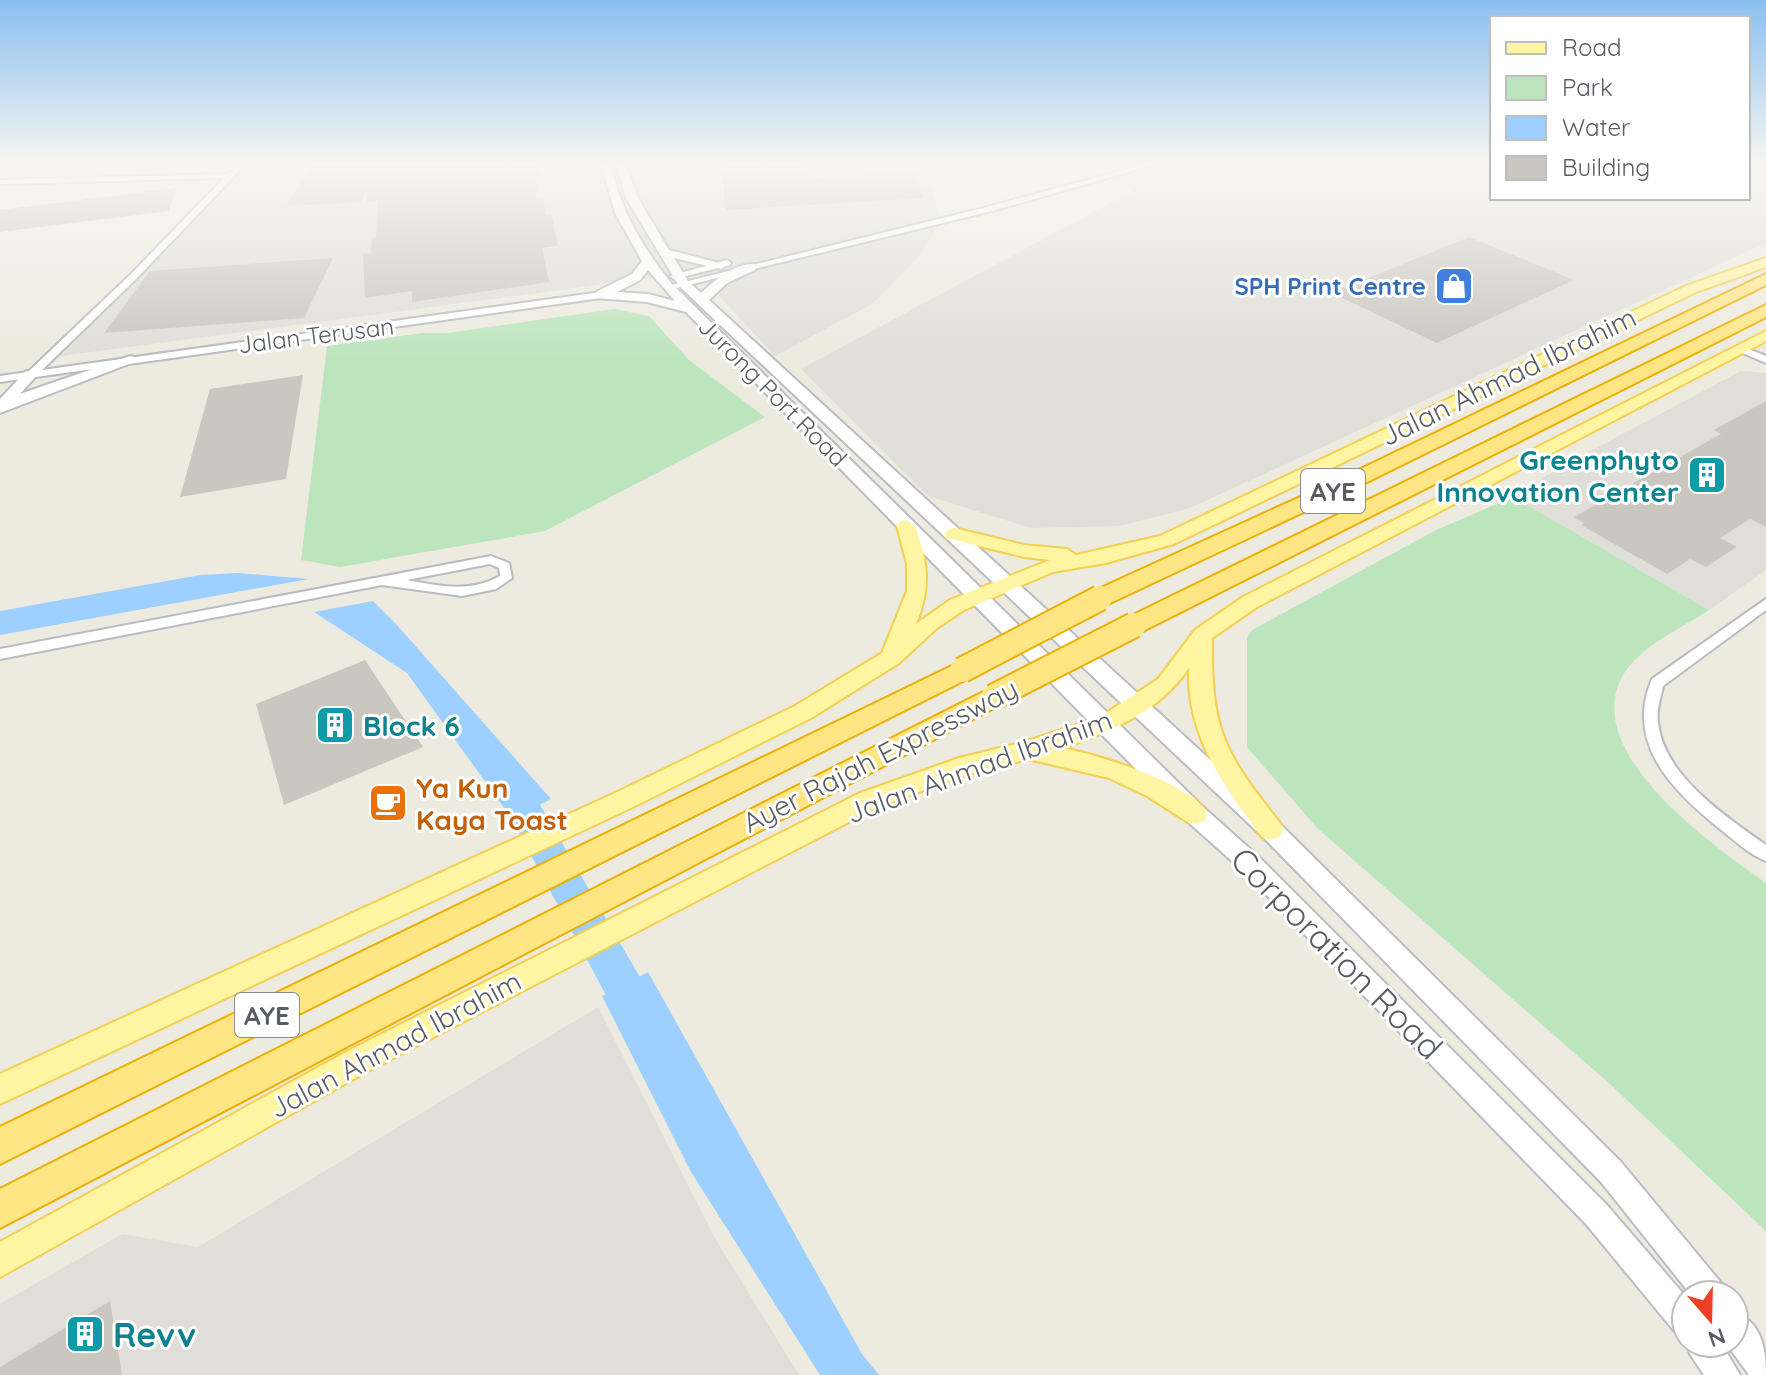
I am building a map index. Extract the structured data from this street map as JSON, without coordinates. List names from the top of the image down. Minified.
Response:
{"streets":{"highway":["AYE","Ayer Rajah Expressway"],"main road":["Jalan Ahmad Ibrahim","Jurong Port Road","Corporation Road"],"street":["Jalan Terusan"]},"crossings":[["Jalan Ahmad Ibrahim","Jurong Port Road"],["Jalan Ahmad Ibrahim","Ayer Rajah Expressway"],["Jalan Ahmad Ibrahim","Corporation Road"],["Jurong Port Road","Corporation Road"]],"places":{"shop":["SPH Print Centre"],"building":["Greenphyto Innovation Center","Block 6","Revv"],"cafe":["Ya Kun Kaya Toast"]},"legend":["Road","Park","Water","Building"],"north":"bottom"}
